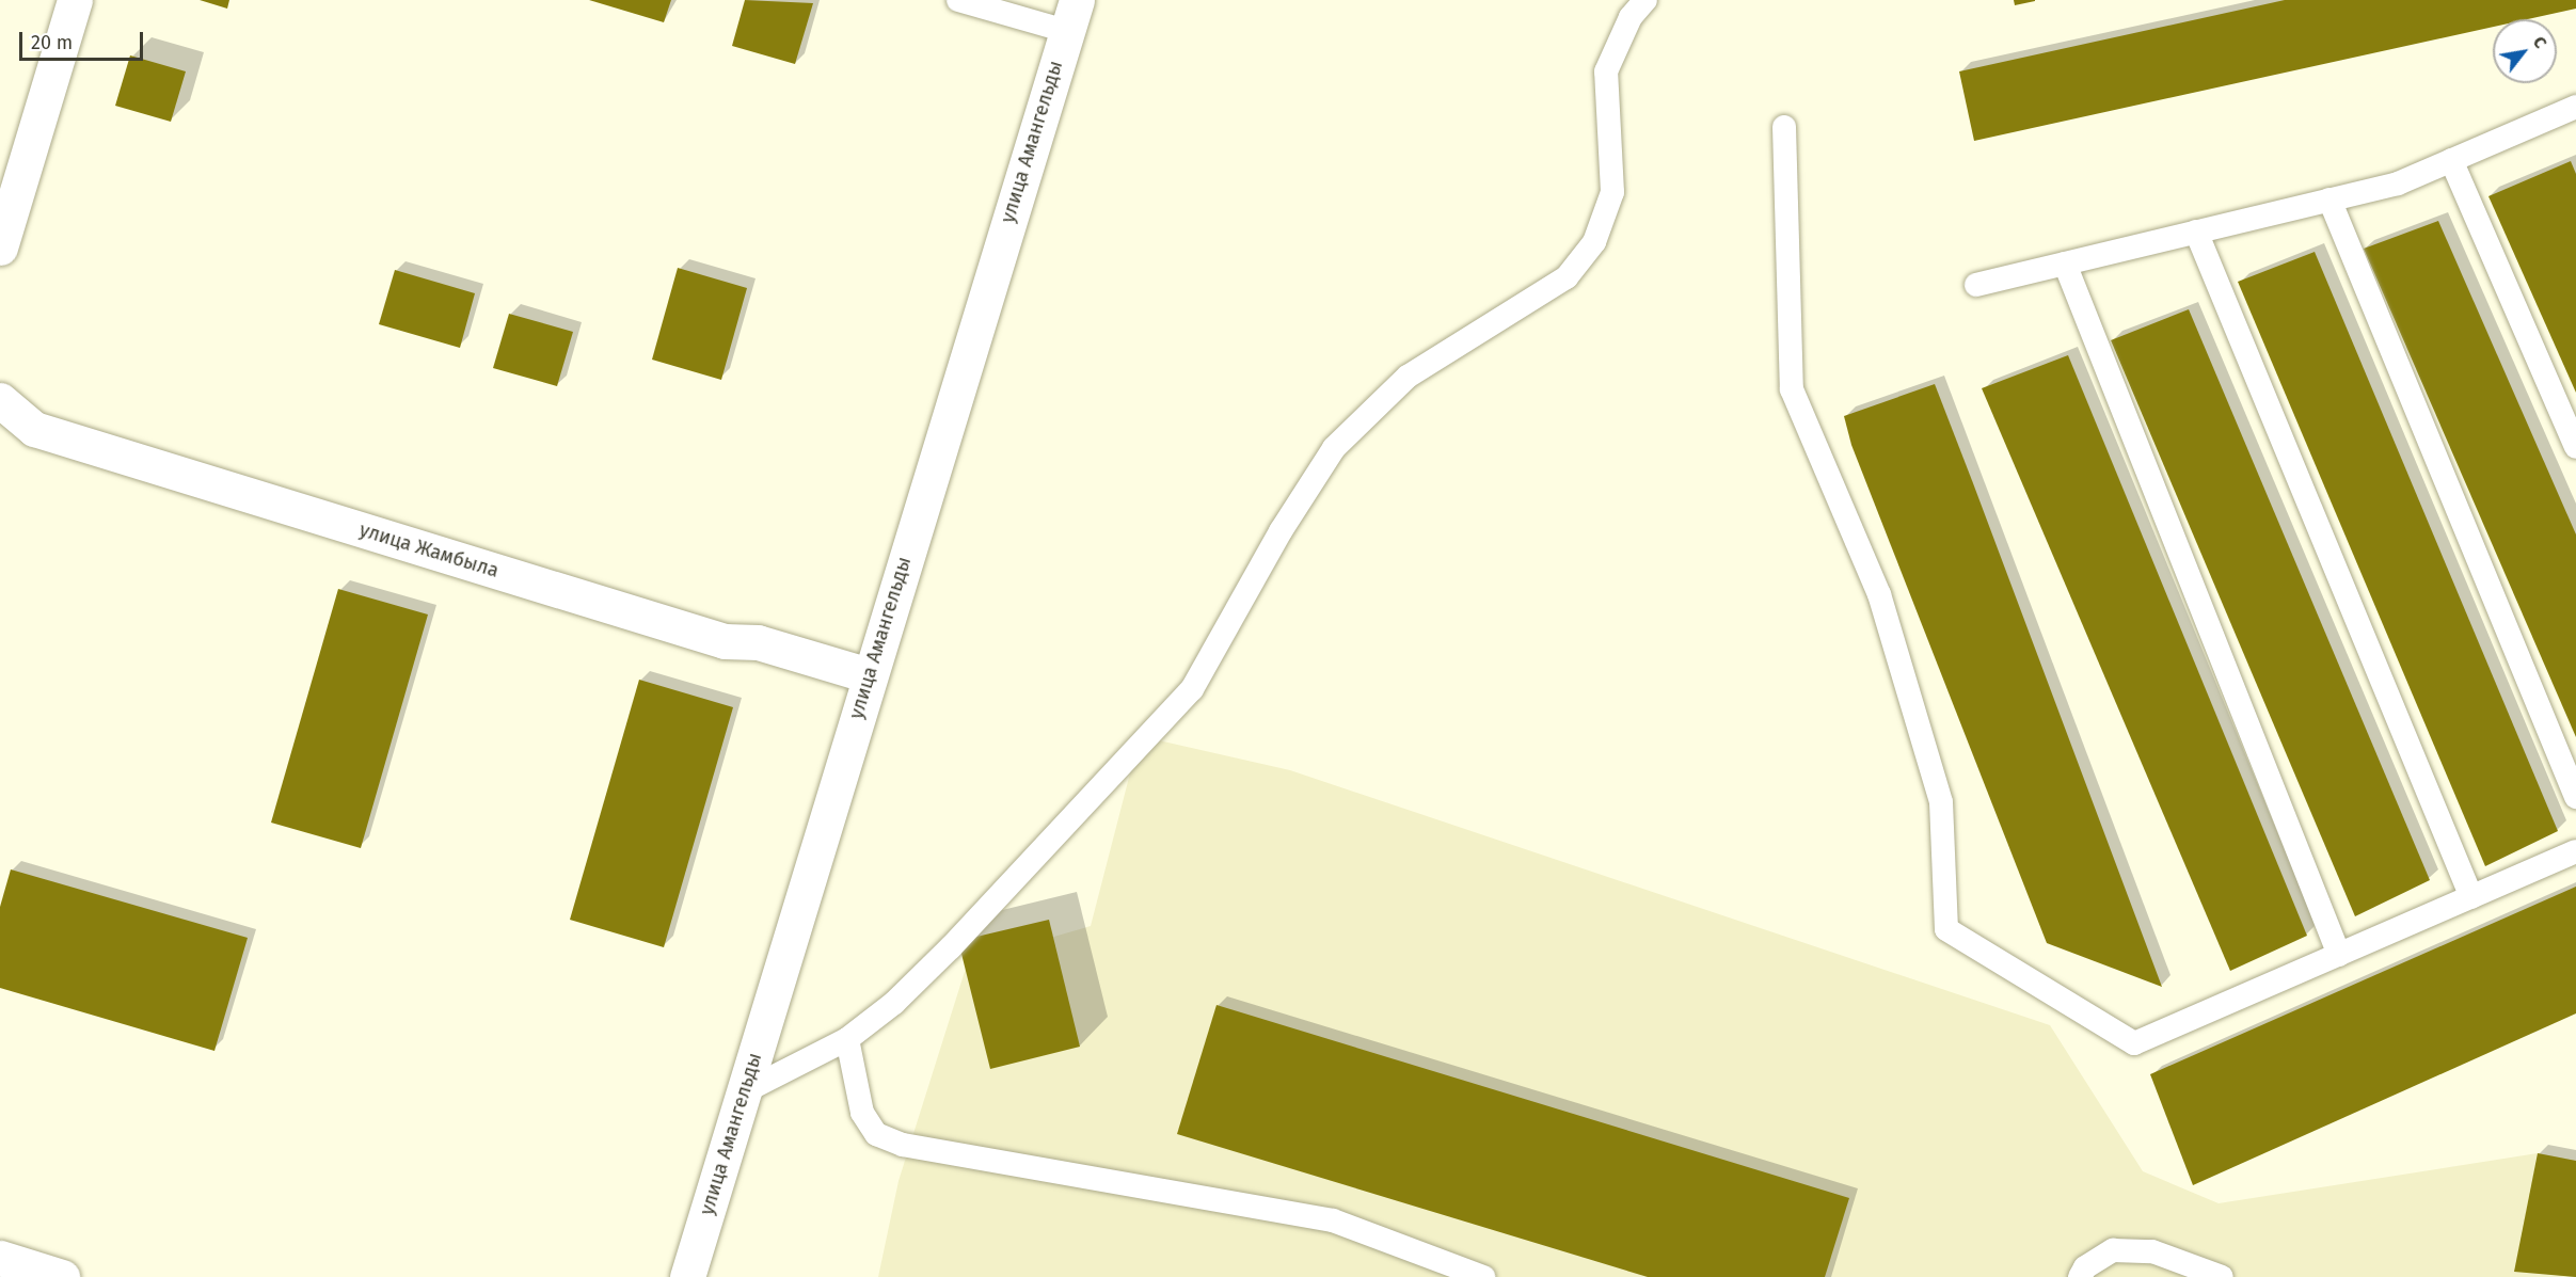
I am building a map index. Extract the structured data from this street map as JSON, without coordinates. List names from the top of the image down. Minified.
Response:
{"streets":{"street":["улица Амангельды","улица Жамбыла"]},"crossings":[["улица Амангельды","улица Жамбыла"]],"scale_bar":"20 m","north":"top right"}
